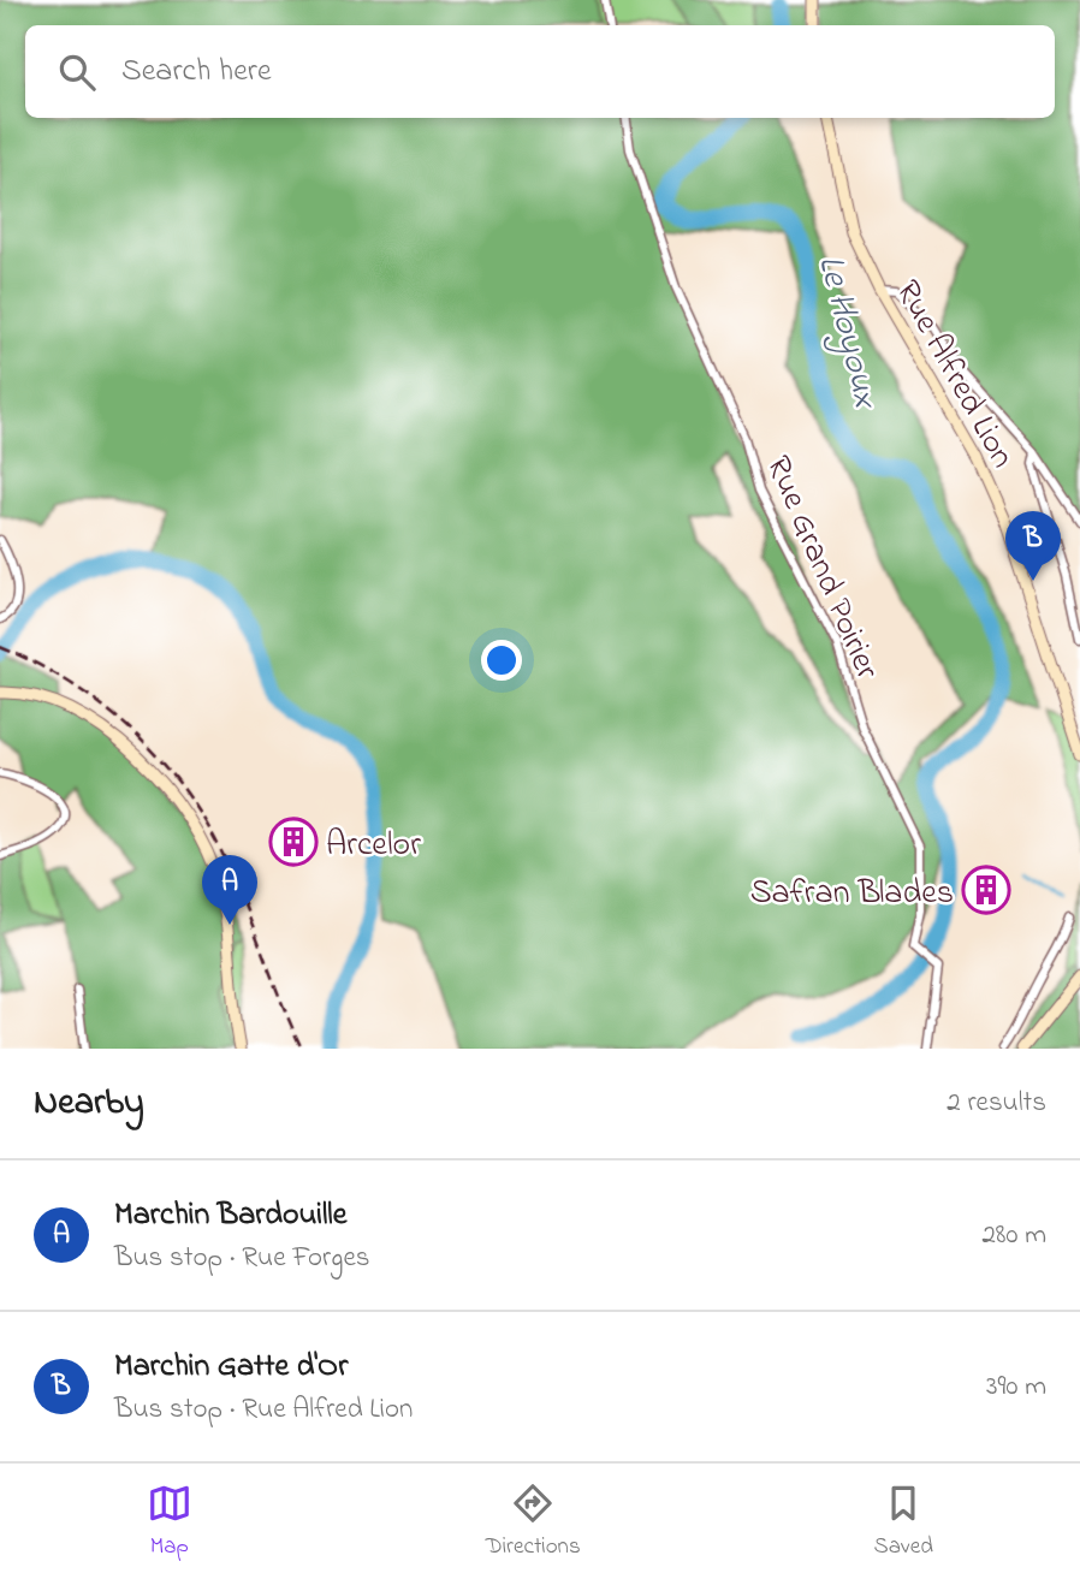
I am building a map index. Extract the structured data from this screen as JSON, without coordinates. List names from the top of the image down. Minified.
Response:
{"streets":{"main road":["Rue Alfred Lion"],"street":["Rue Grand Poirier"]},"water":["Le Hoyoux"],"places":{"building":["Arcelor","Safran Blades"]},"page":{"search":"Search here","pins":["B","A"],"heading":["Nearby","2 results"],"list":[{"mark":"A","name":"Marchin Bardouille","note":"Bus stop · Rue Forges","value":"280 m"},{"mark":"B","name":"Marchin Gatte d'Or","note":"Bus stop · Rue Alfred Lion","value":"390 m"}],"nav":["Map","Directions","Saved"]}}
